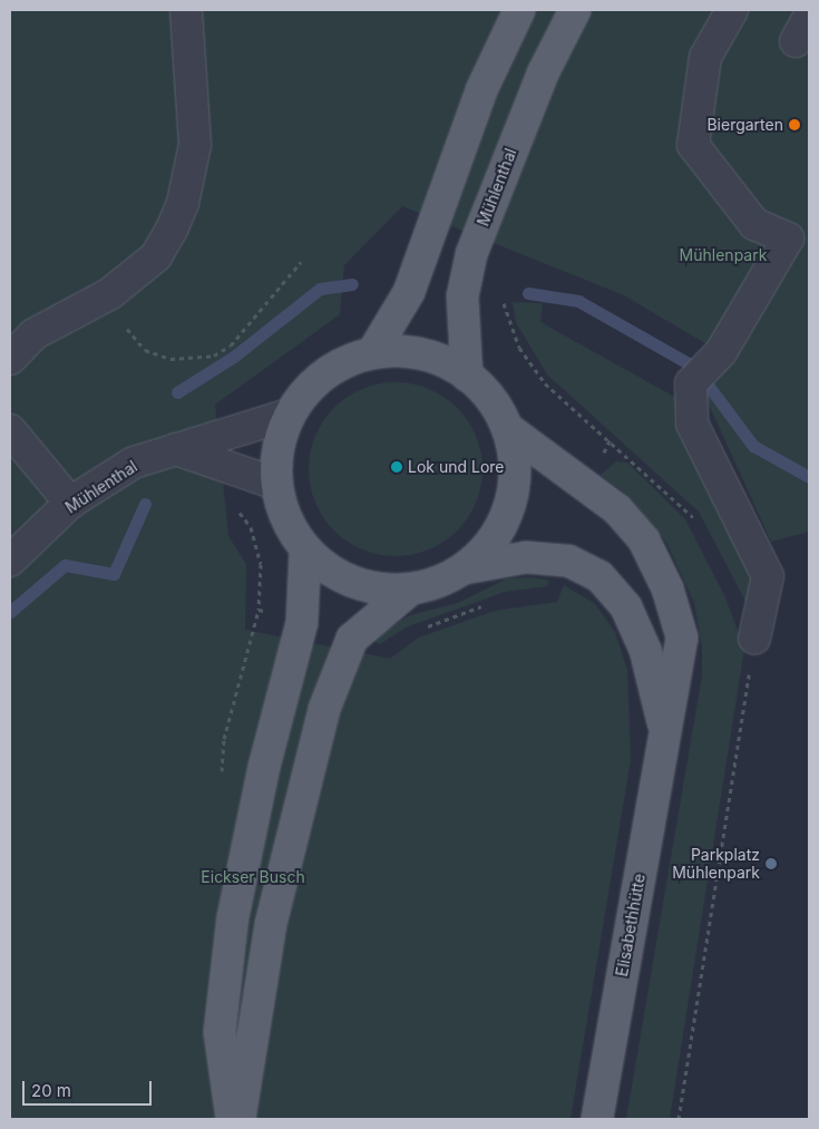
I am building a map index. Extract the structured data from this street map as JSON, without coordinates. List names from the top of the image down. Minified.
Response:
{"streets":{"main road":["Mühlenthal","Elisabethhütte"]},"parks":["Mühlenpark","Eickser Busch"],"places":["Biergarten","Lok und Lore","Parkplatz Mühlenpark"],"scale_bar":"20 m"}
